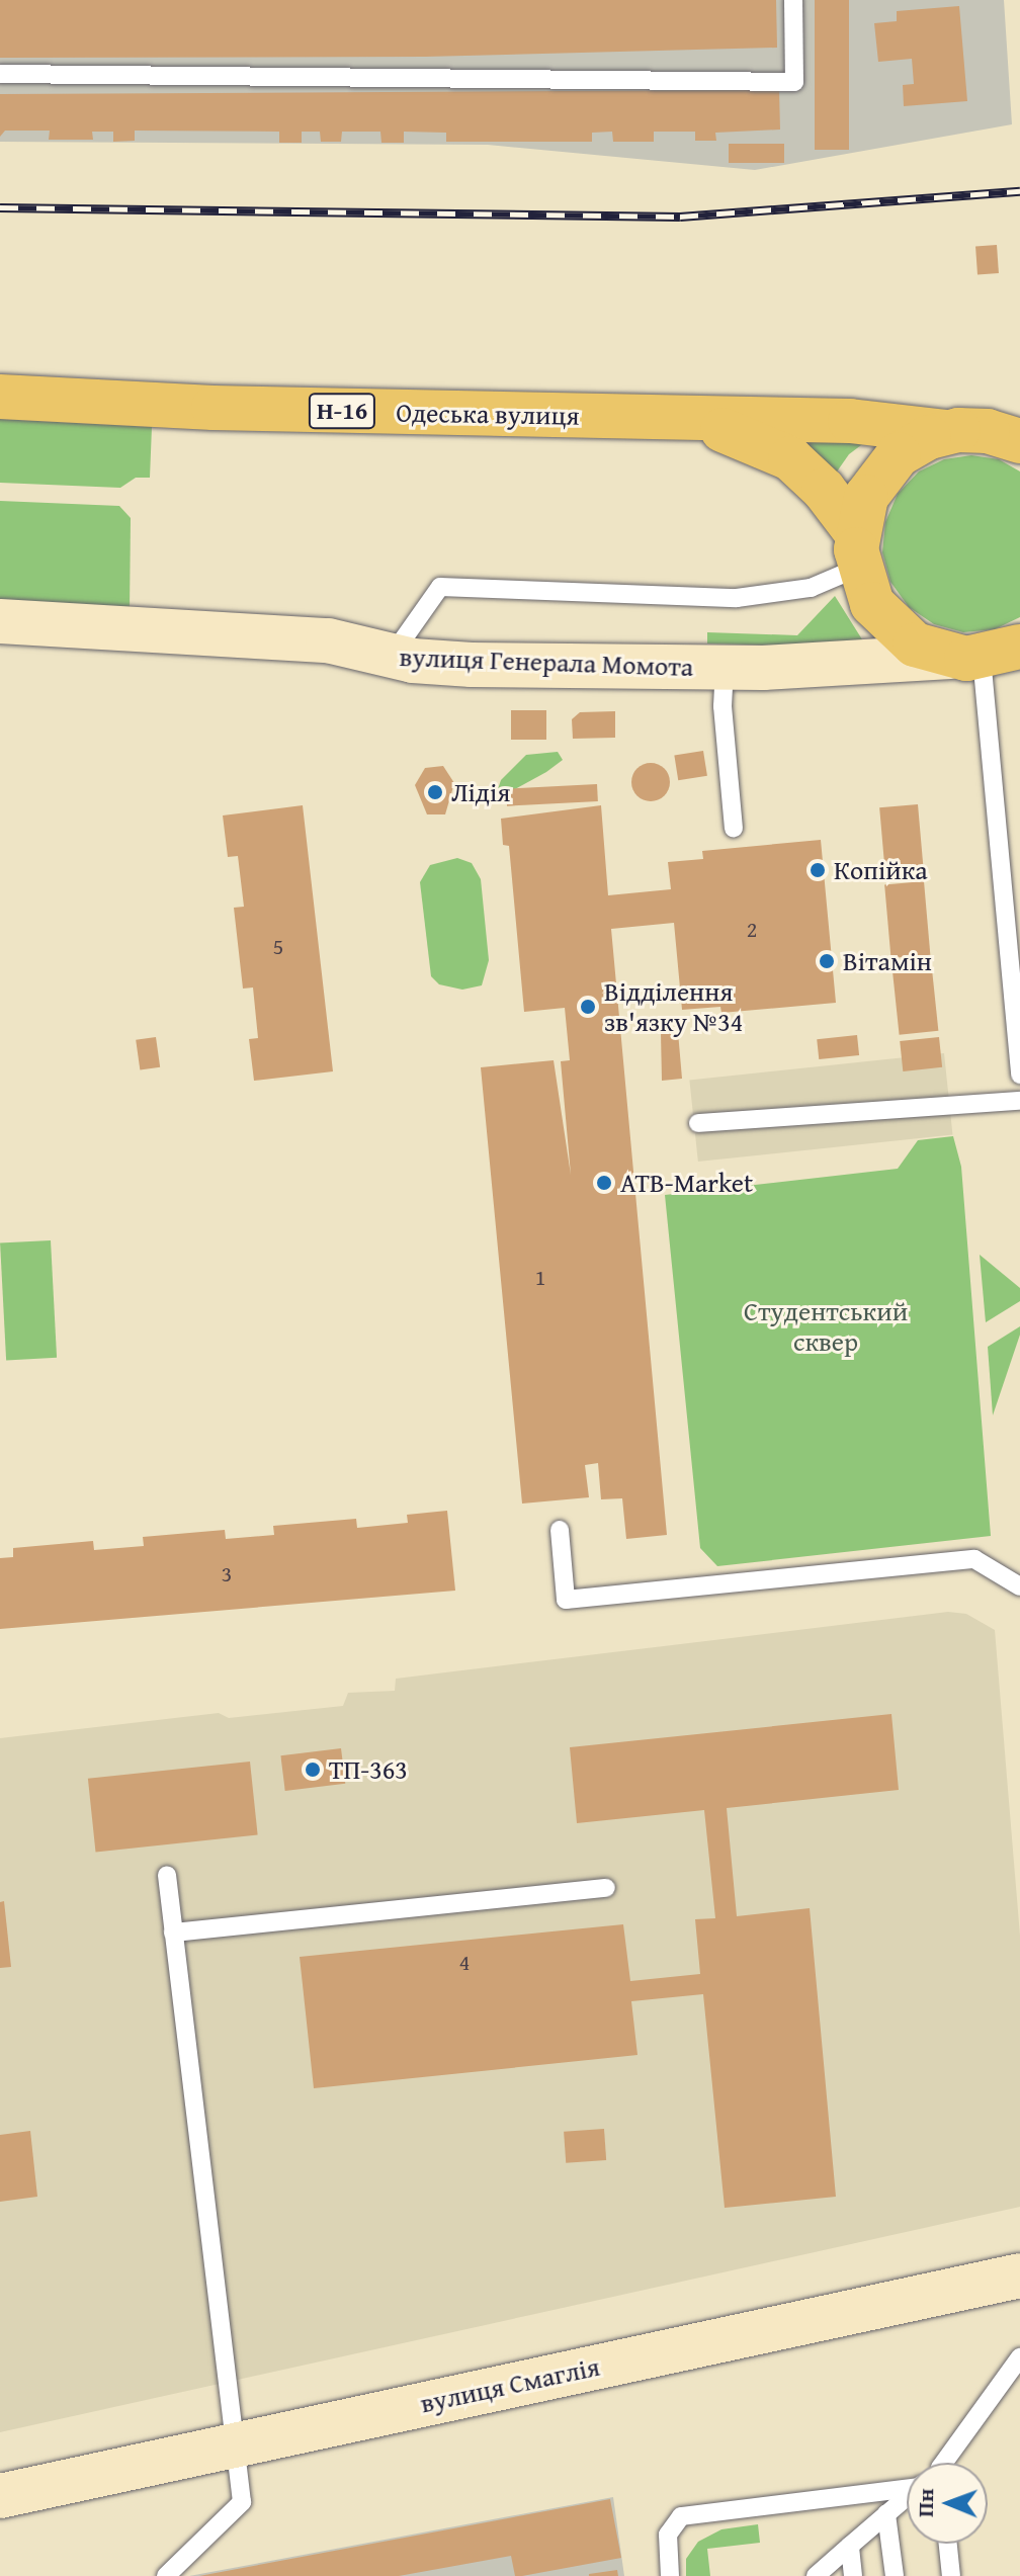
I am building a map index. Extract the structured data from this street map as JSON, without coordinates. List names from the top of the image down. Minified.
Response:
{"streets":{"main road":["Н-16","Одеська вулиця"],"street":["вулиця Генерала Момота","вулиця Смаглія"]},"crossings":[["Н-16","Одеська вулиця"],["Н-16","вулиця Генерала Момота"]],"parks":["Студентський сквер"],"places":["Лідія","Копійка","Вітамін","Відділення зв'язку №34","ATB-Market","ТП-363"],"house_numbers":["2","5","1","3","4"],"north":"left"}
